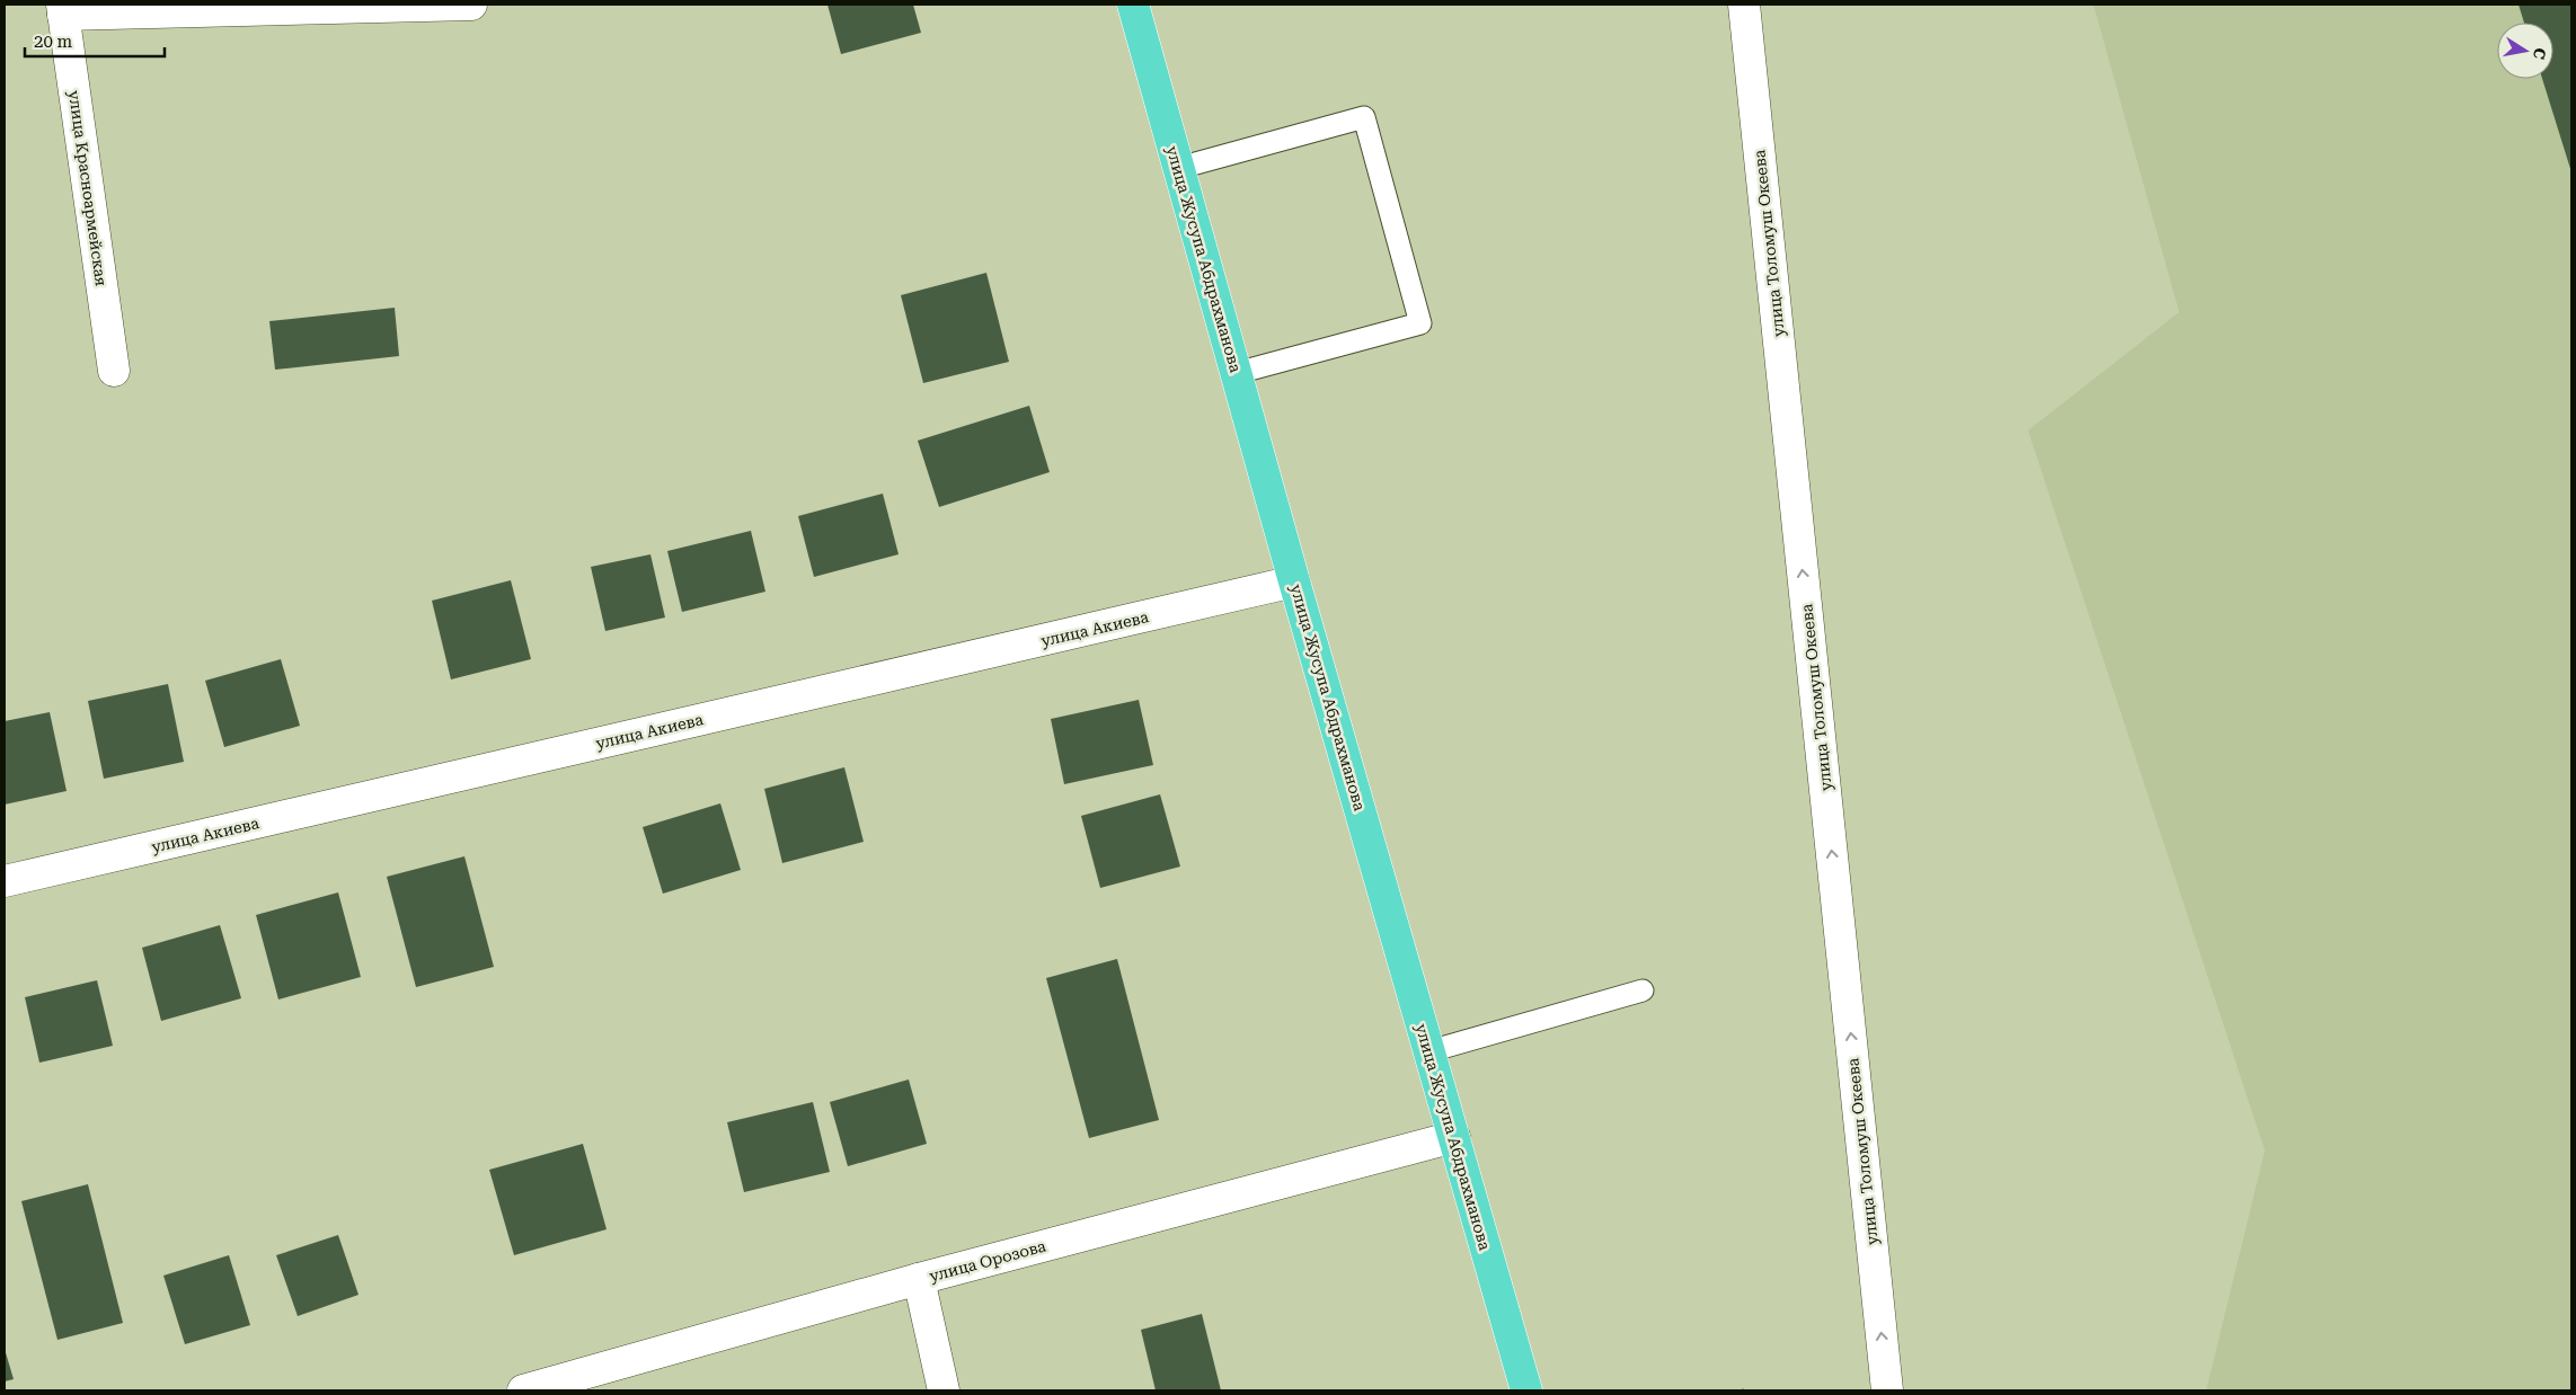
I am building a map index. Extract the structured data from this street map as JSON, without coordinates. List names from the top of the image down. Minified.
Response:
{"streets":{"highway":["улица Жусупа Абдрахманова"],"street":["улица Красноармейская","улица Толомуш Океева","улица Акиева","улица Орозова"]},"crossings":[["улица Жусупа Абдрахманова","улица Акиева"],["улица Жусупа Абдрахманова","улица Орозова"]],"one_way":["улица Толомуш Океева"],"scale_bar":"20 m","north":"right"}
